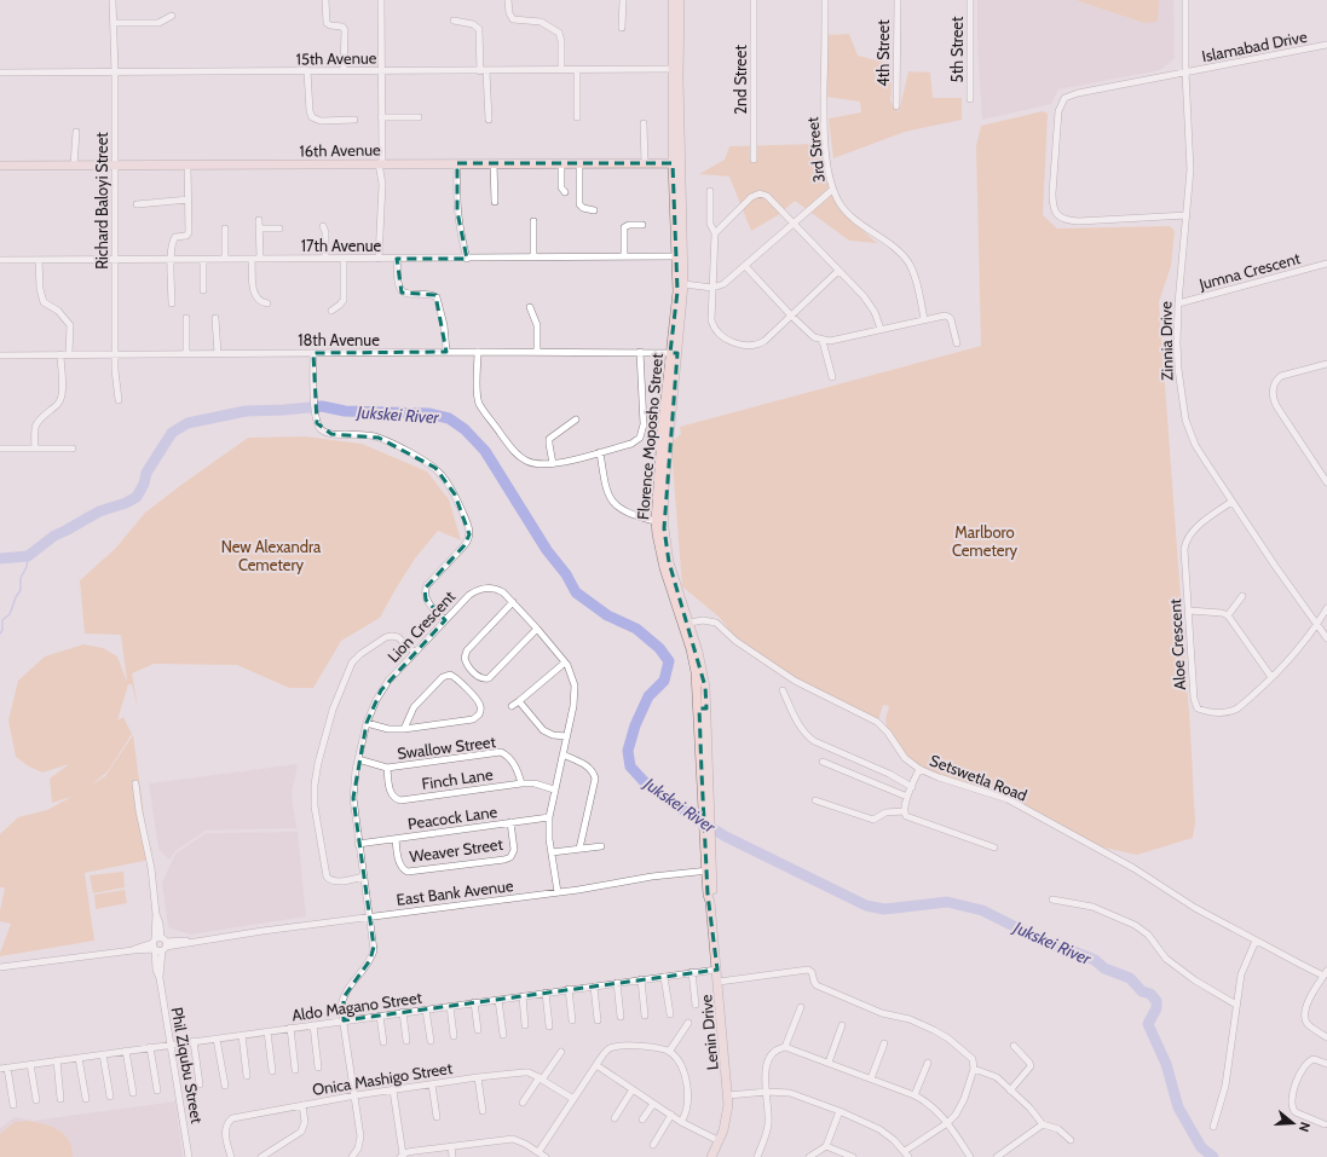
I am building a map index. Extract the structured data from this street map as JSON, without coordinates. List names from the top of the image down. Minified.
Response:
{"streets":{"street":["Islamabad Drive","5th Street","4th Street","15th Avenue","2nd Street","16th Avenue","3rd Street","Richard Baloyi Street","17th Avenue","Jumna Crescent","18th Avenue","Zinnia Drive","Florence Moposho Street","Lion Crescent","Aloe Crescent","Swallow Street","Setswetla Road","Finch Lane","Peacock Lane","Weaver Street","East Bank Avenue","Aldo Magano Street","Lenin Drive","Phil Ziqubu Street","Onica Mashigo Street"]},"crossings":[["Islamabad Drive","Zinnia Drive"],["15th Avenue","Richard Baloyi Street"],["15th Avenue","Florence Moposho Street"],["16th Avenue","Richard Baloyi Street"],["16th Avenue","Florence Moposho Street"],["Richard Baloyi Street","17th Avenue"],["Richard Baloyi Street","18th Avenue"],["17th Avenue","Florence Moposho Street"],["Jumna Crescent","Zinnia Drive"],["18th Avenue","Florence Moposho Street"],["Zinnia Drive","Aloe Crescent"],["Florence Moposho Street","Setswetla Road"],["Florence Moposho Street","East Bank Avenue"],["Florence Moposho Street","Lenin Drive"],["Lion Crescent","Swallow Street"],["Lion Crescent","Finch Lane"],["Lion Crescent","Peacock Lane"],["Lion Crescent","East Bank Avenue"],["Lion Crescent","Aldo Magano Street"],["Lion Crescent","Onica Mashigo Street"],["Swallow Street","Finch Lane"],["Peacock Lane","Weaver Street"],["East Bank Avenue","Lenin Drive"],["East Bank Avenue","Phil Ziqubu Street"],["Aldo Magano Street","Lenin Drive"],["Aldo Magano Street","Phil Ziqubu Street"]],"water":["Jukskei River"],"parks":["Marlboro Cemetery","New Alexandra Cemetery"],"north":"right"}
